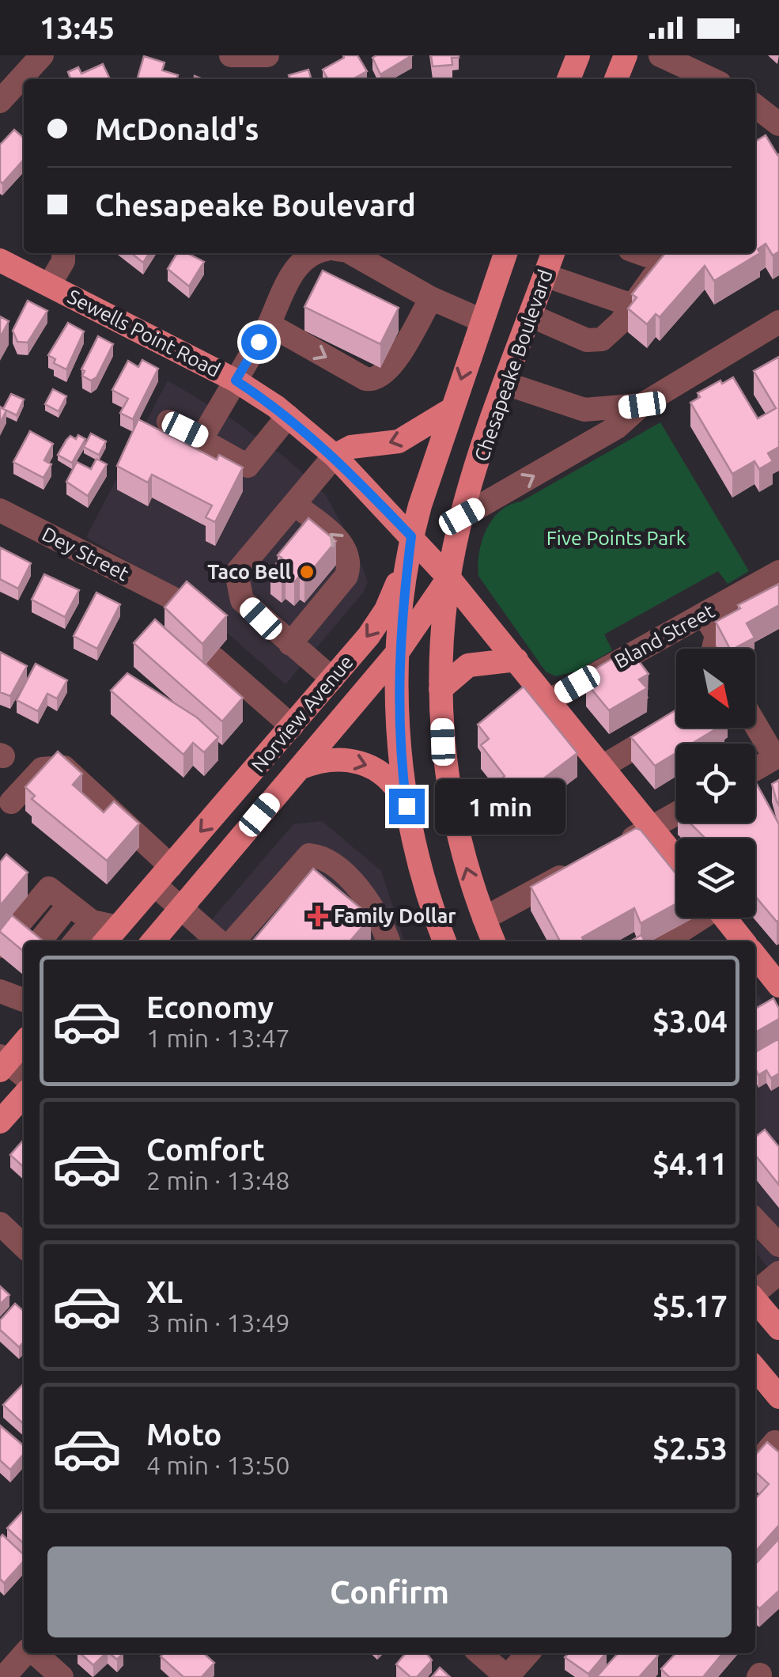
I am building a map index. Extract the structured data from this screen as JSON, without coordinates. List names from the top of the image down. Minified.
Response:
{"streets":{"main road":["Sewells Point Road","Chesapeake Boulevard","Norview Avenue"],"street":["Dey Street","Bland Street"]},"crossings":[["Sewells Point Road","Chesapeake Boulevard"],["Sewells Point Road","Bland Street"],["Sewells Point Road","Norview Avenue"],["Chesapeake Boulevard","Norview Avenue"]],"parks":["Five Points Park"],"places":{"other":["Taco Bell"],"health":["Family Dollar"]},"north":"bottom right","page":{"status":"13:45","banner":["McDonald's","Chesapeake Boulevard"],"bubble":"1 min","list":[{"name":"Economy","note":"1 min · 13:47","value":"$3.04"},{"name":"Comfort","note":"2 min · 13:48","value":"$4.11"},{"name":"XL","note":"3 min · 13:49","value":"$5.17"},{"name":"Moto","note":"4 min · 13:50","value":"$2.53"}],"buttons":"Confirm"}}
